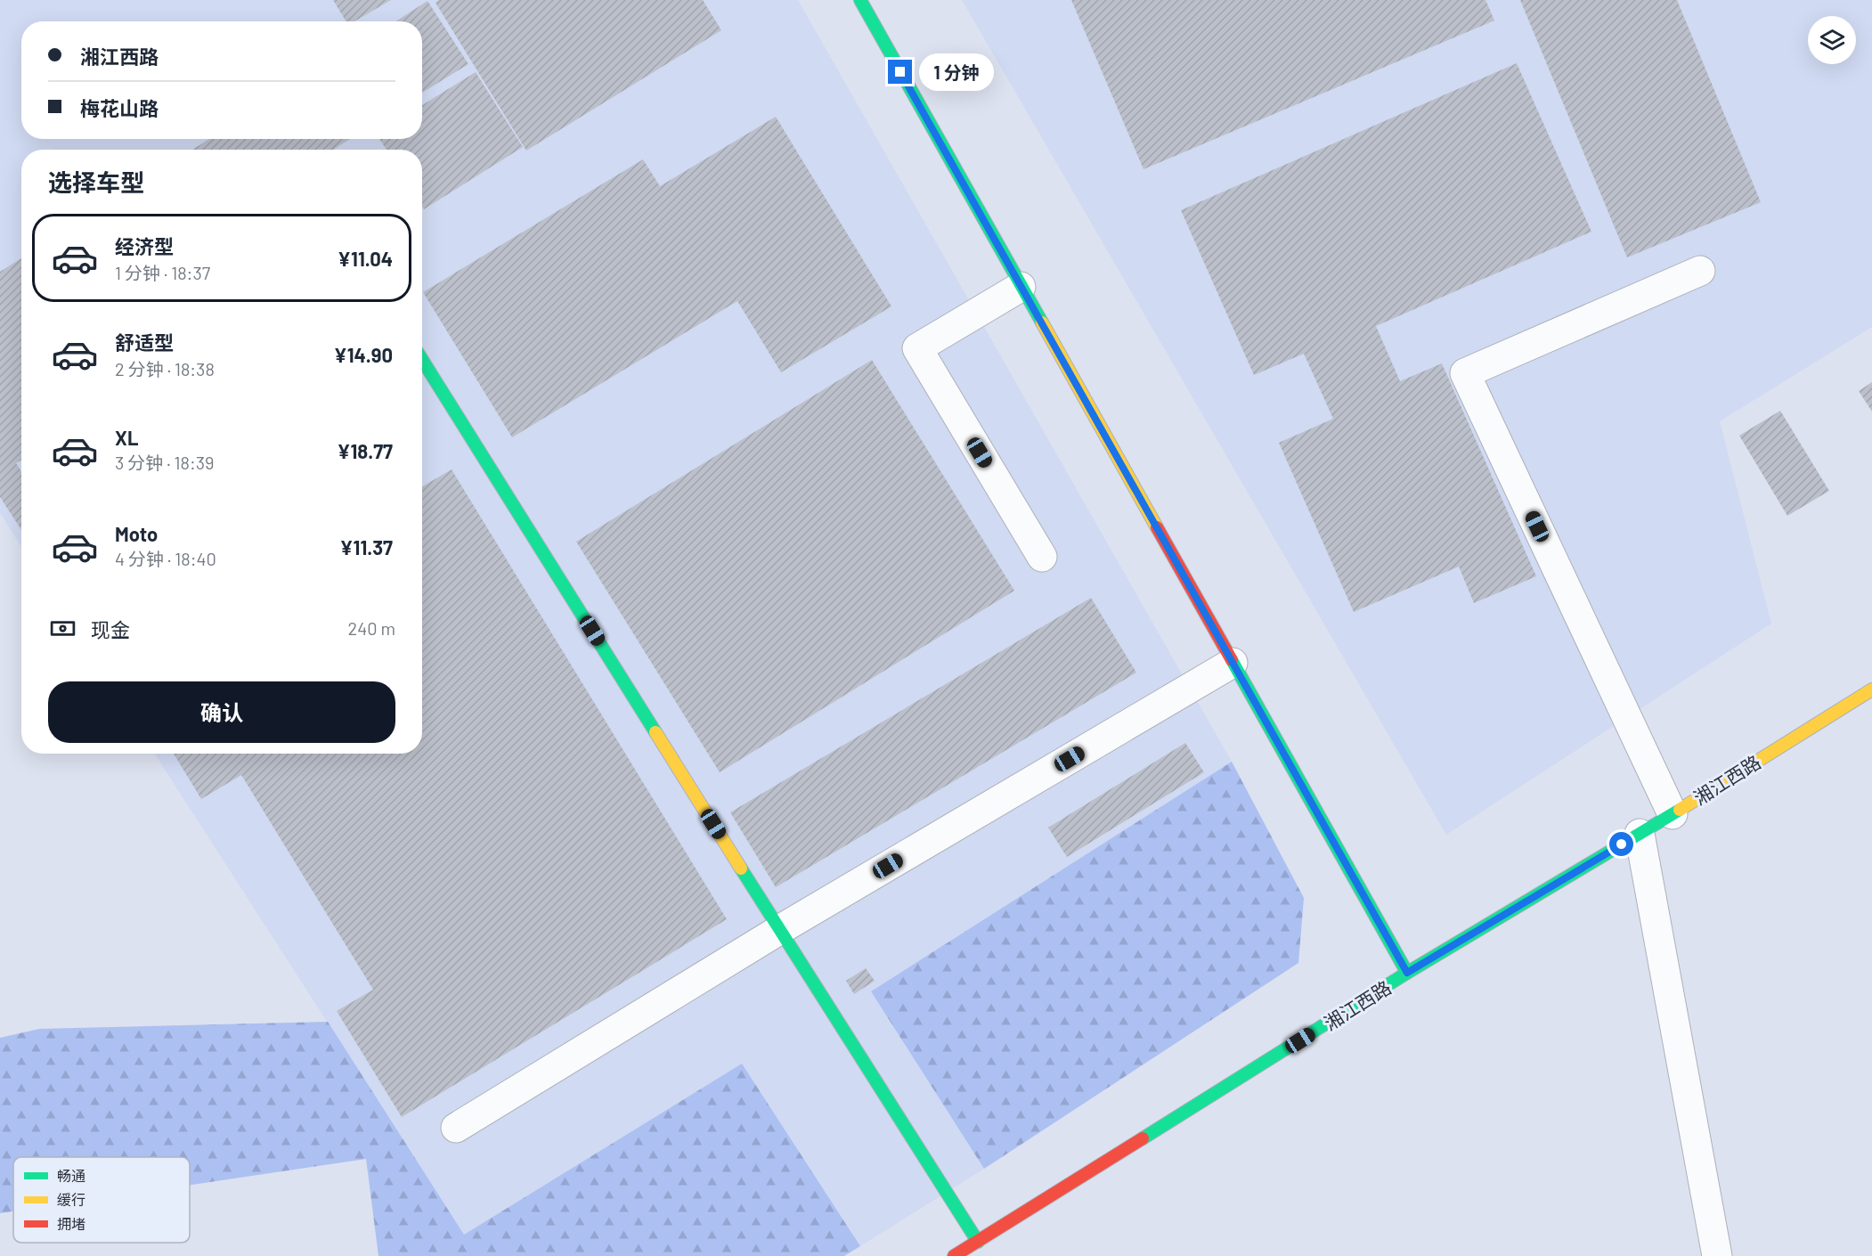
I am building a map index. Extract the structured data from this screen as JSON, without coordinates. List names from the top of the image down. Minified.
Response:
{"streets":{"street":["湘江西路"]},"legend":["畅通","缓行","拥堵"],"page":{"banner":["湘江西路","梅花山路"],"bubble":"1 分钟","heading":"选择车型","list":[{"name":"经济型","note":"1 分钟 · 18:37","value":"¥11.04"},{"name":"舒适型","note":"2 分钟 · 18:38","value":"¥14.90"},{"name":"XL","note":"3 分钟 · 18:39","value":"¥18.77"},{"name":"Moto","note":"4 分钟 · 18:40","value":"¥11.37"}],"pay":["现金","240 m"],"buttons":"确认"}}
